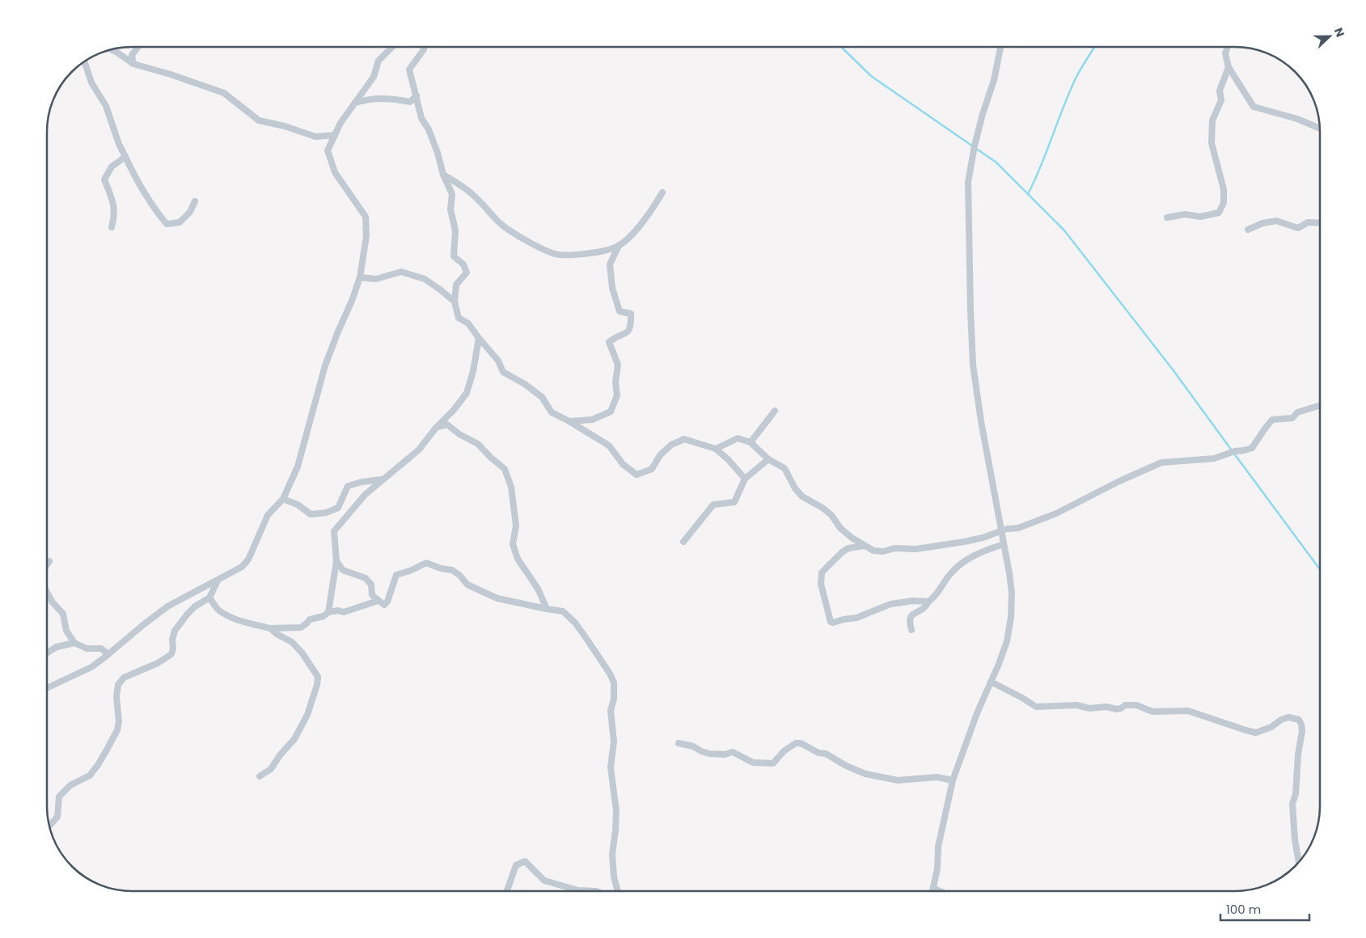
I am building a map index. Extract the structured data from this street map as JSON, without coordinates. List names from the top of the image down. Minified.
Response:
{"scale_bar":"100 m","north":"right"}
